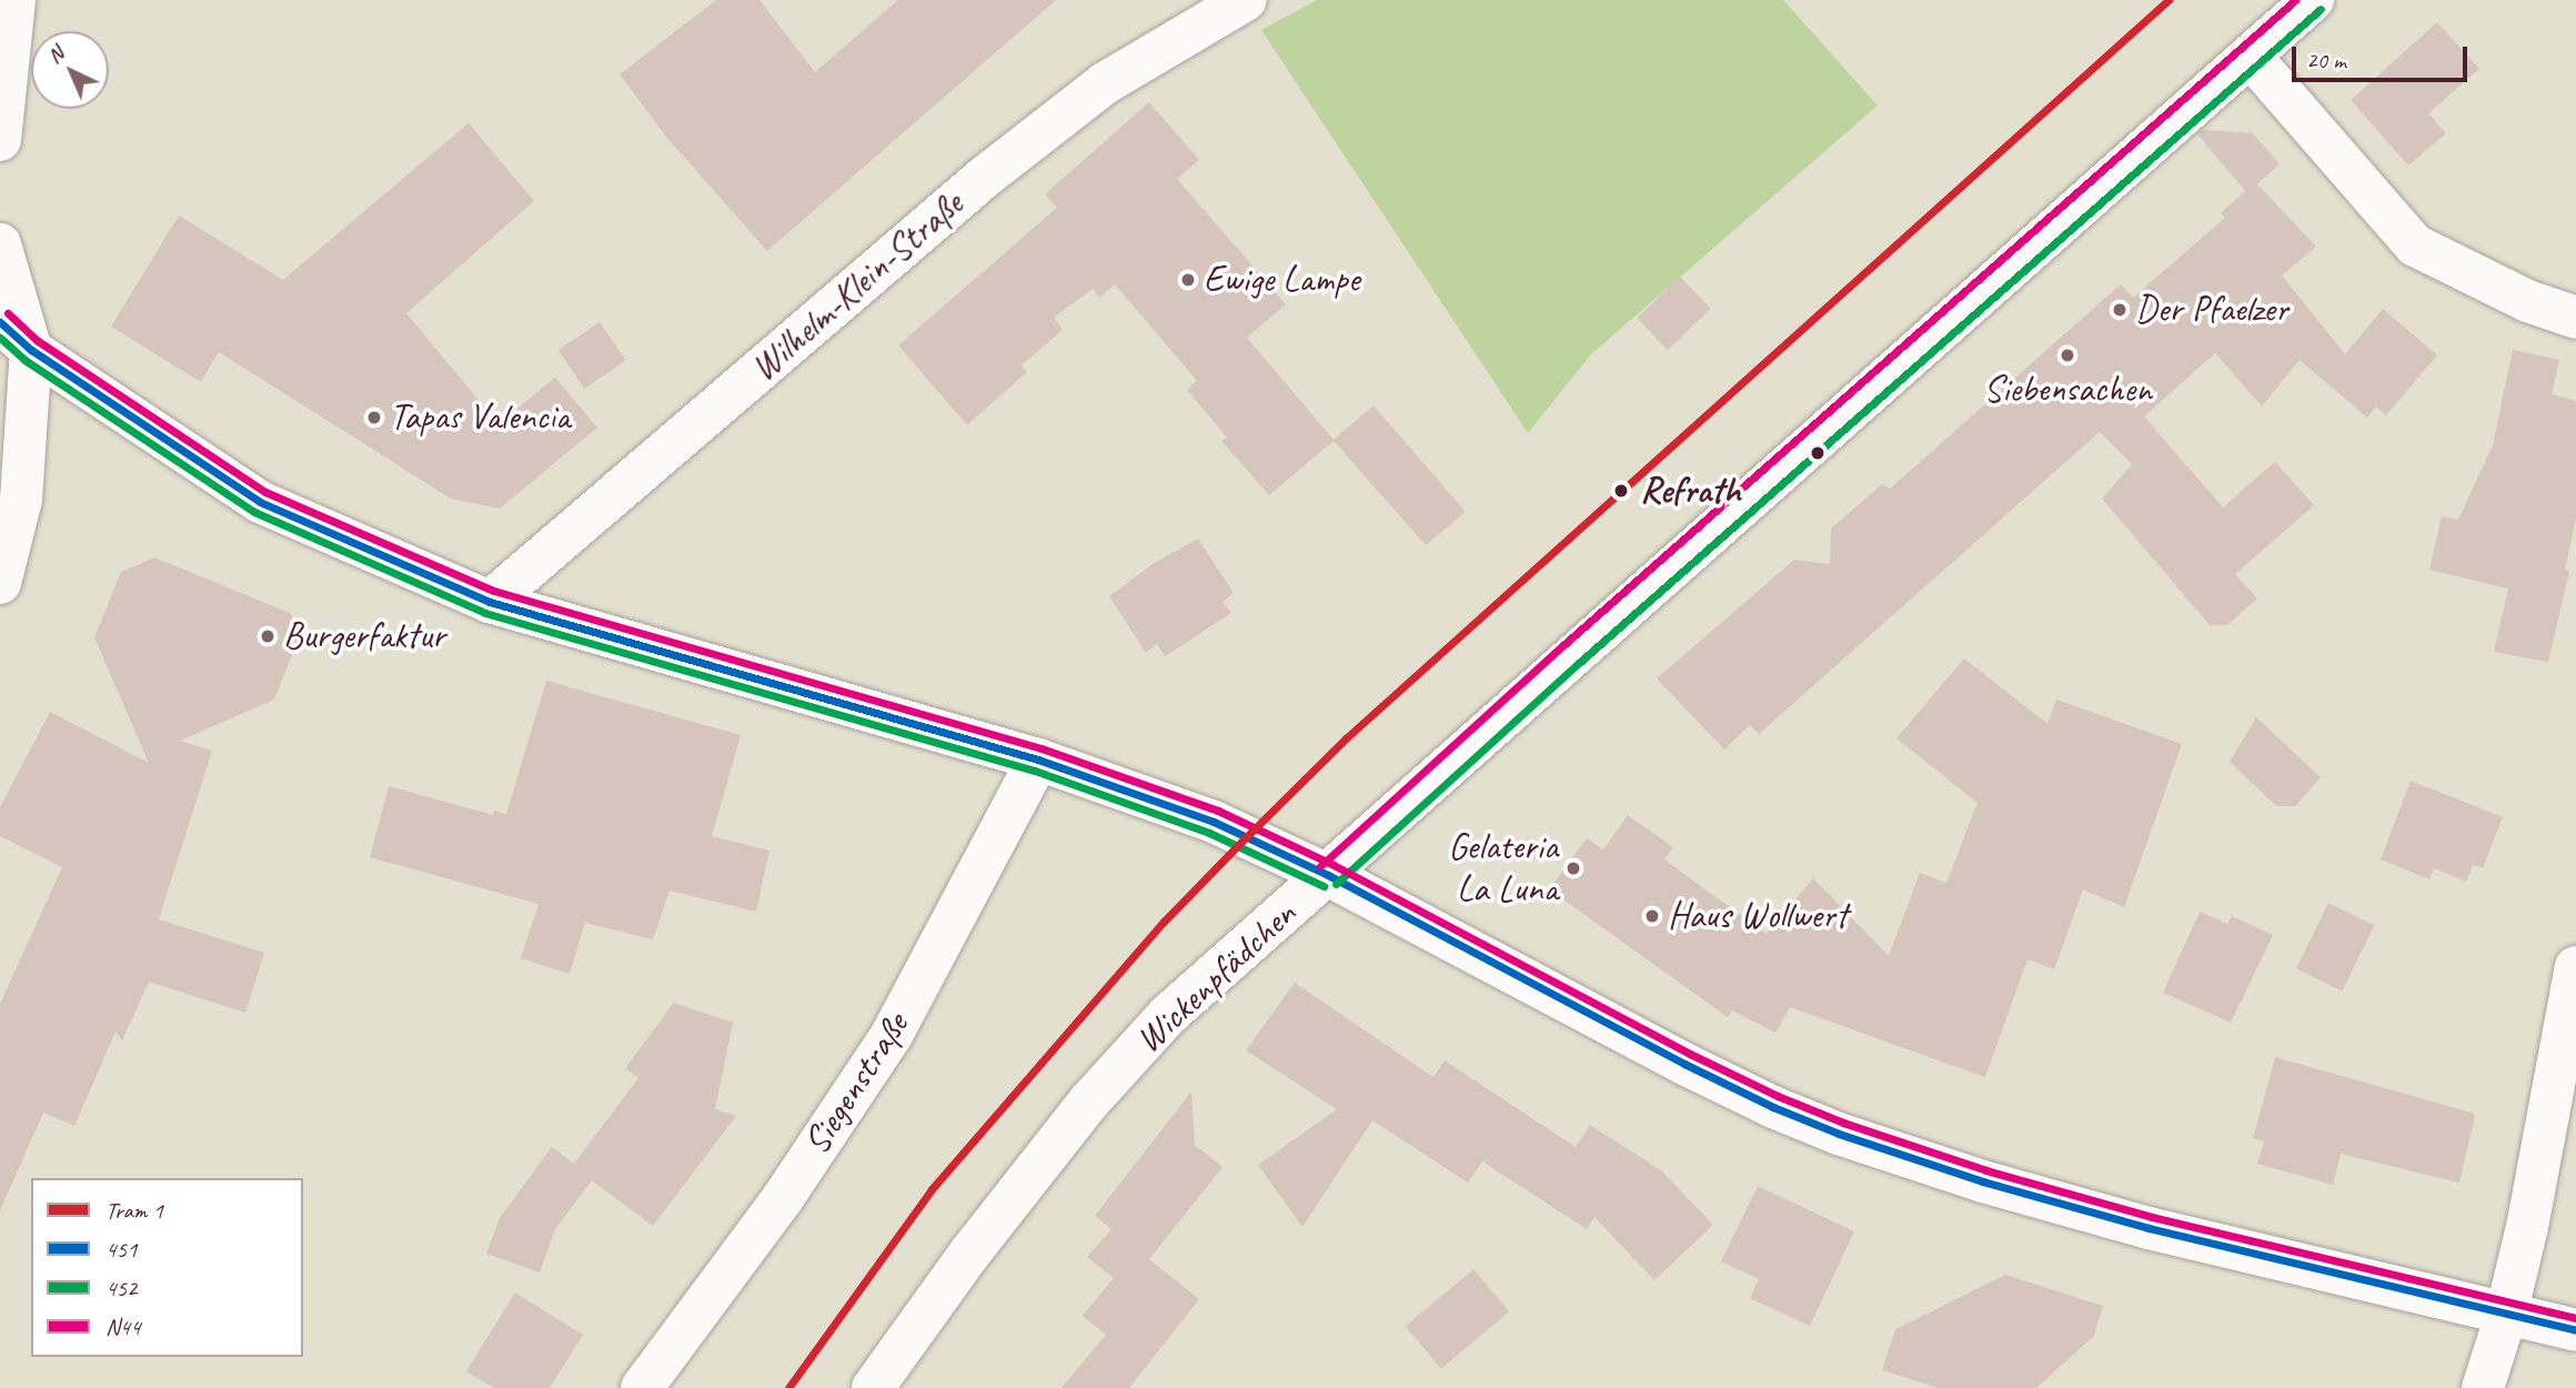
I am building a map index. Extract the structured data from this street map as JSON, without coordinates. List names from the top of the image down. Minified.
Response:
{"streets":{"street":["Wilhelm-Klein-Straße","Wickenpfädchen","Siegenstraße"]},"places":["Ewige Lampe","Der Pfaelzer","Siebensachen","Tapas Valencia","Refrath","Burgerfaktur","Gelateria La Luna","Haus Wollwert"],"lines":["tram line 1","transit line N44","transit line 452","transit line 451"],"legend":["Tram 1","451","452","N44"],"scale_bar":"20 m","north":"top left"}
